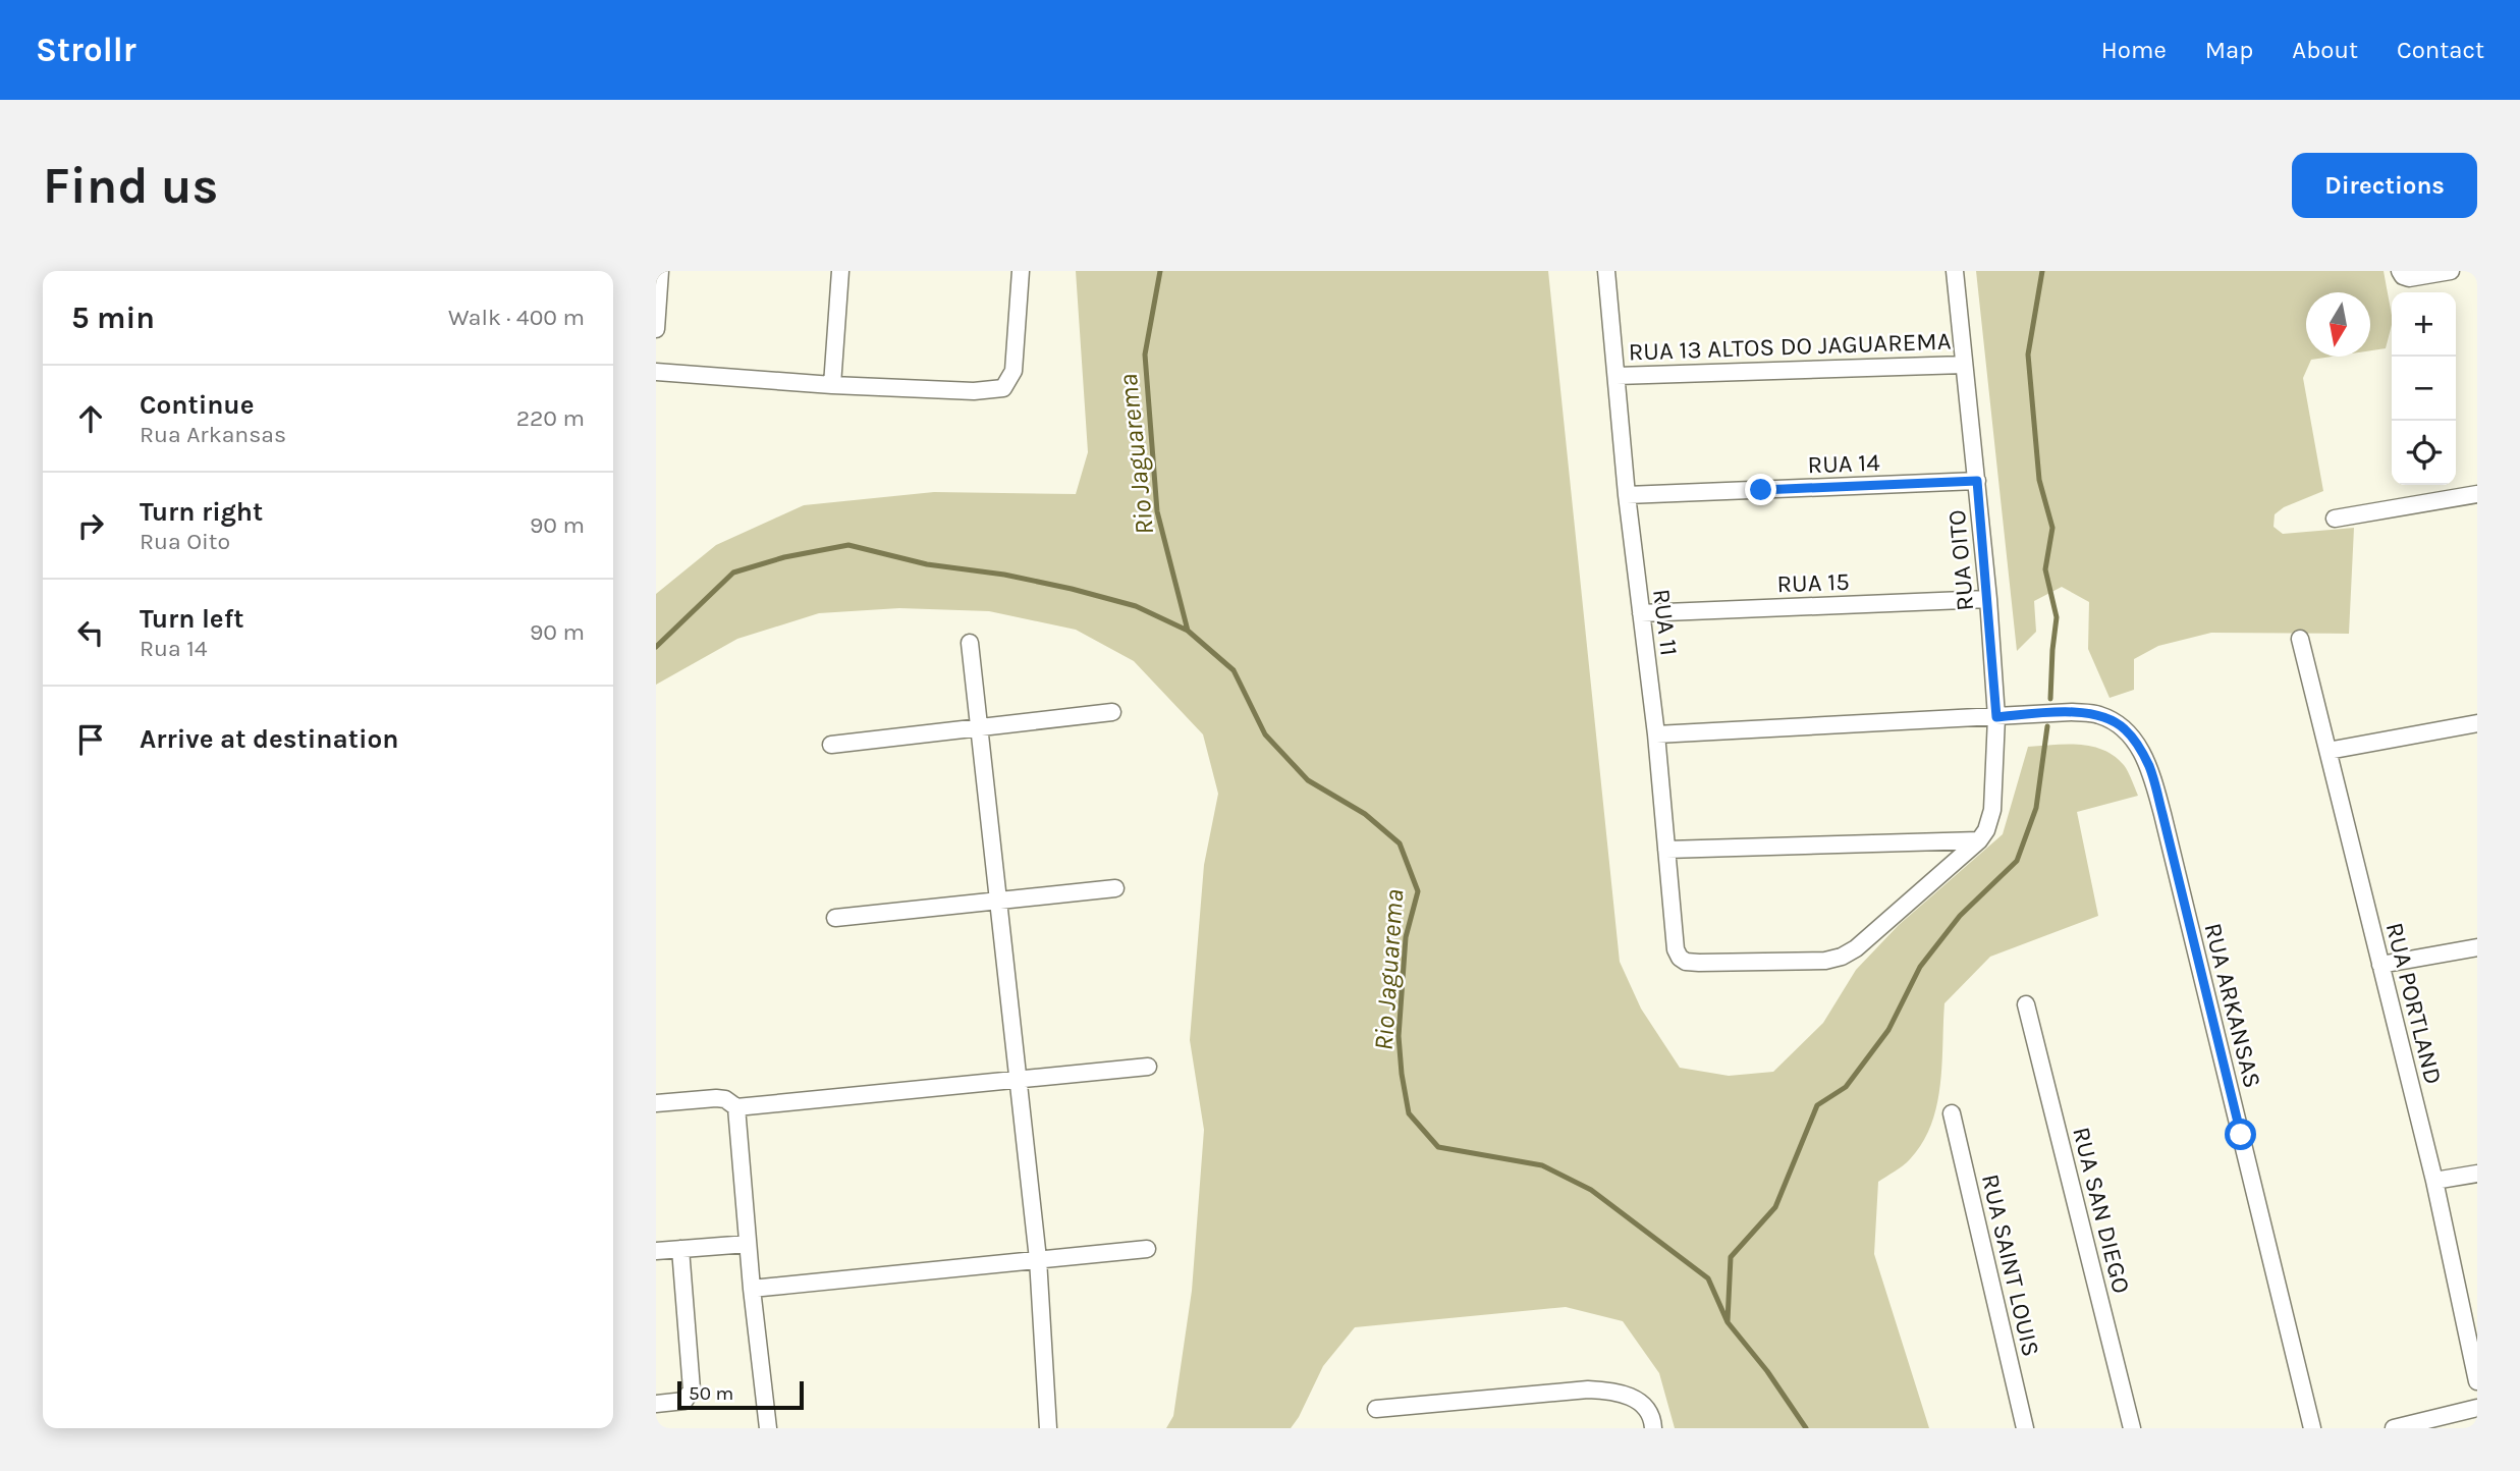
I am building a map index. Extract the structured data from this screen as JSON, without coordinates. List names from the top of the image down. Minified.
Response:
{"streets":{"street":["RUA 13 ALTOS DO JAGUAREMA","RUA 14","RUA OITO","RUA 15","RUA 11","RUA PORTLAND","RUA ARKANSAS","RUA SAN DIEGO","RUA SAINT LOUIS"]},"crossings":[["RUA 13 ALTOS DO JAGUAREMA","RUA OITO"],["RUA 13 ALTOS DO JAGUAREMA","RUA 11"],["RUA 14","RUA OITO"],["RUA 14","RUA 11"],["RUA OITO","RUA 15"],["RUA OITO","RUA 11"],["RUA OITO","RUA ARKANSAS"],["RUA 15","RUA 11"],["RUA 11","RUA ARKANSAS"]],"water":["Rio Jaguarema"],"scale_bar":"50 m","north":"bottom","page":{"header":"Strollr","nav":["Home","Map","About","Contact"],"buttons":"Directions","title":"Find us","heading":["5 min","Walk · 400 m"],"map_buttons":["+","−"],"list":[["Continue","Rua Arkansas","220 m"],["Turn right","Rua Oito","90 m"],["Turn left","Rua 14","90 m"],"Arrive at destination"],"scale":"50 m"}}
